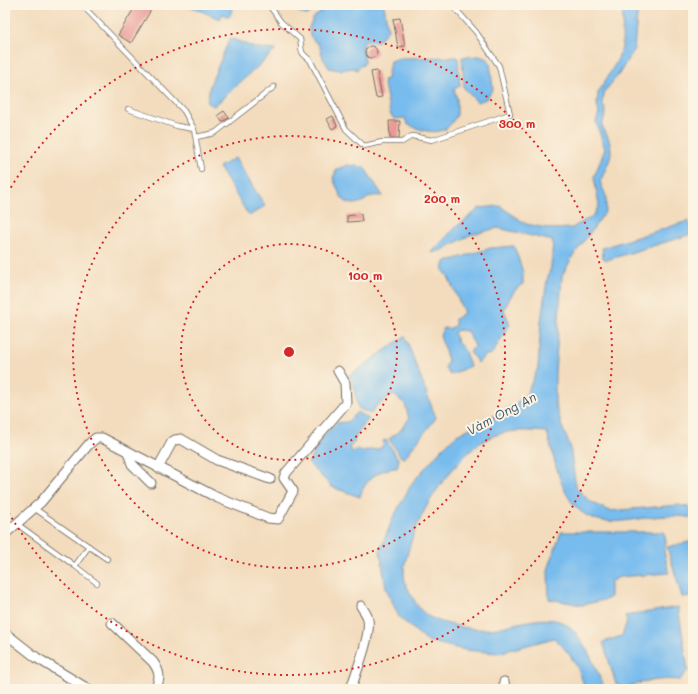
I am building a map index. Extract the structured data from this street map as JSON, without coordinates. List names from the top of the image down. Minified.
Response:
{"water":["Vàm Ong An"],"rings":["300 m","200 m","100 m"]}
